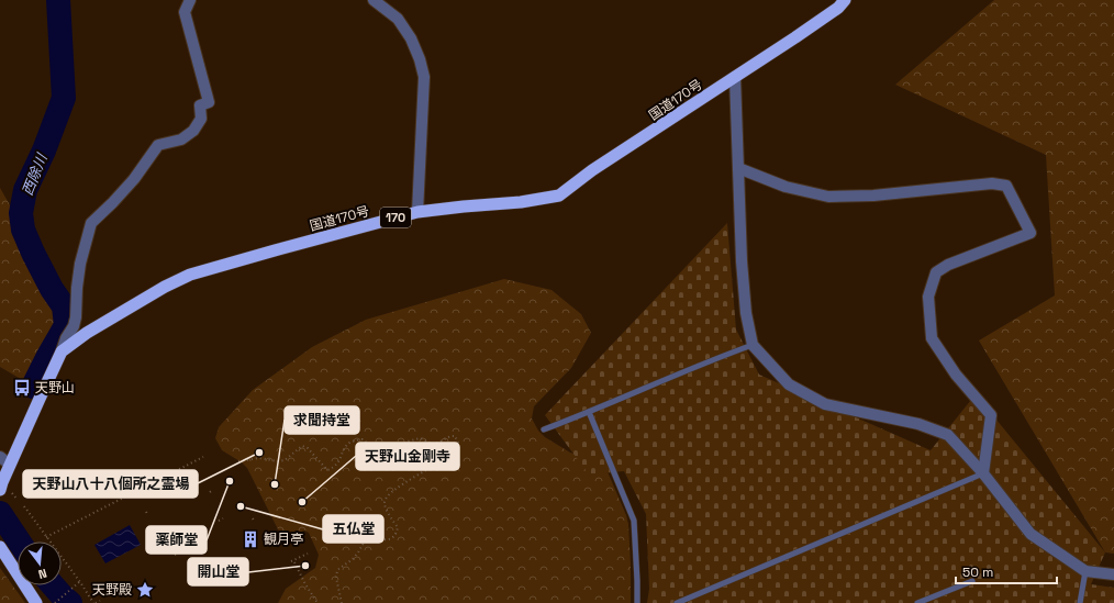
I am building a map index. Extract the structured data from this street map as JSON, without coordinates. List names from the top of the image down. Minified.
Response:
{"streets":{"highway":["国道170号","170"]},"water":["西除川"],"places":{"bus stop":["天野山"],"other":["天野山八十八個所之霊場","薬師堂","求聞持堂","天野山金剛寺","五仏堂","開山堂"],"building":["観月亭"],"place":["天野殿"]},"scale_bar":"50 m","north":"bottom"}
